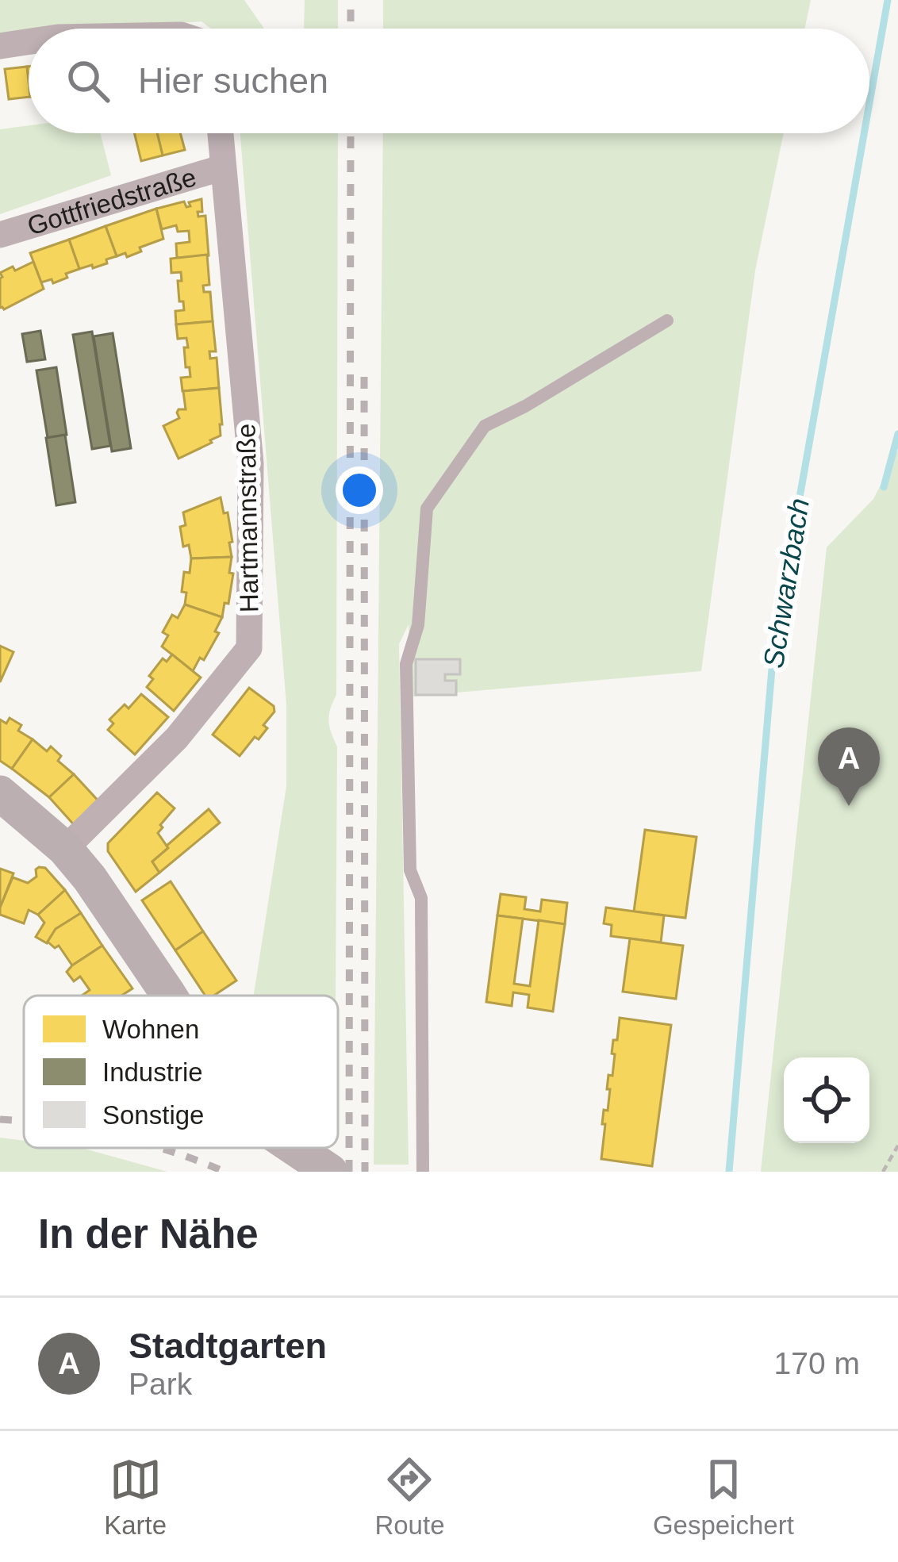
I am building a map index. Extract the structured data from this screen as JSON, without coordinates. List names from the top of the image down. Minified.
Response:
{"streets":{"street":["Gottfriedstraße","Hartmannstraße"]},"crossings":[["Gottfriedstraße","Hartmannstraße"]],"water":["Schwarzbach"],"legend":["Wohnen","Industrie","Sonstige"],"page":{"search":"Hier suchen","pins":"A","heading":"In der Nähe","list":[{"mark":"A","name":"Stadtgarten","note":"Park","value":"170 m"}],"nav":["Karte","Route","Gespeichert"]}}
